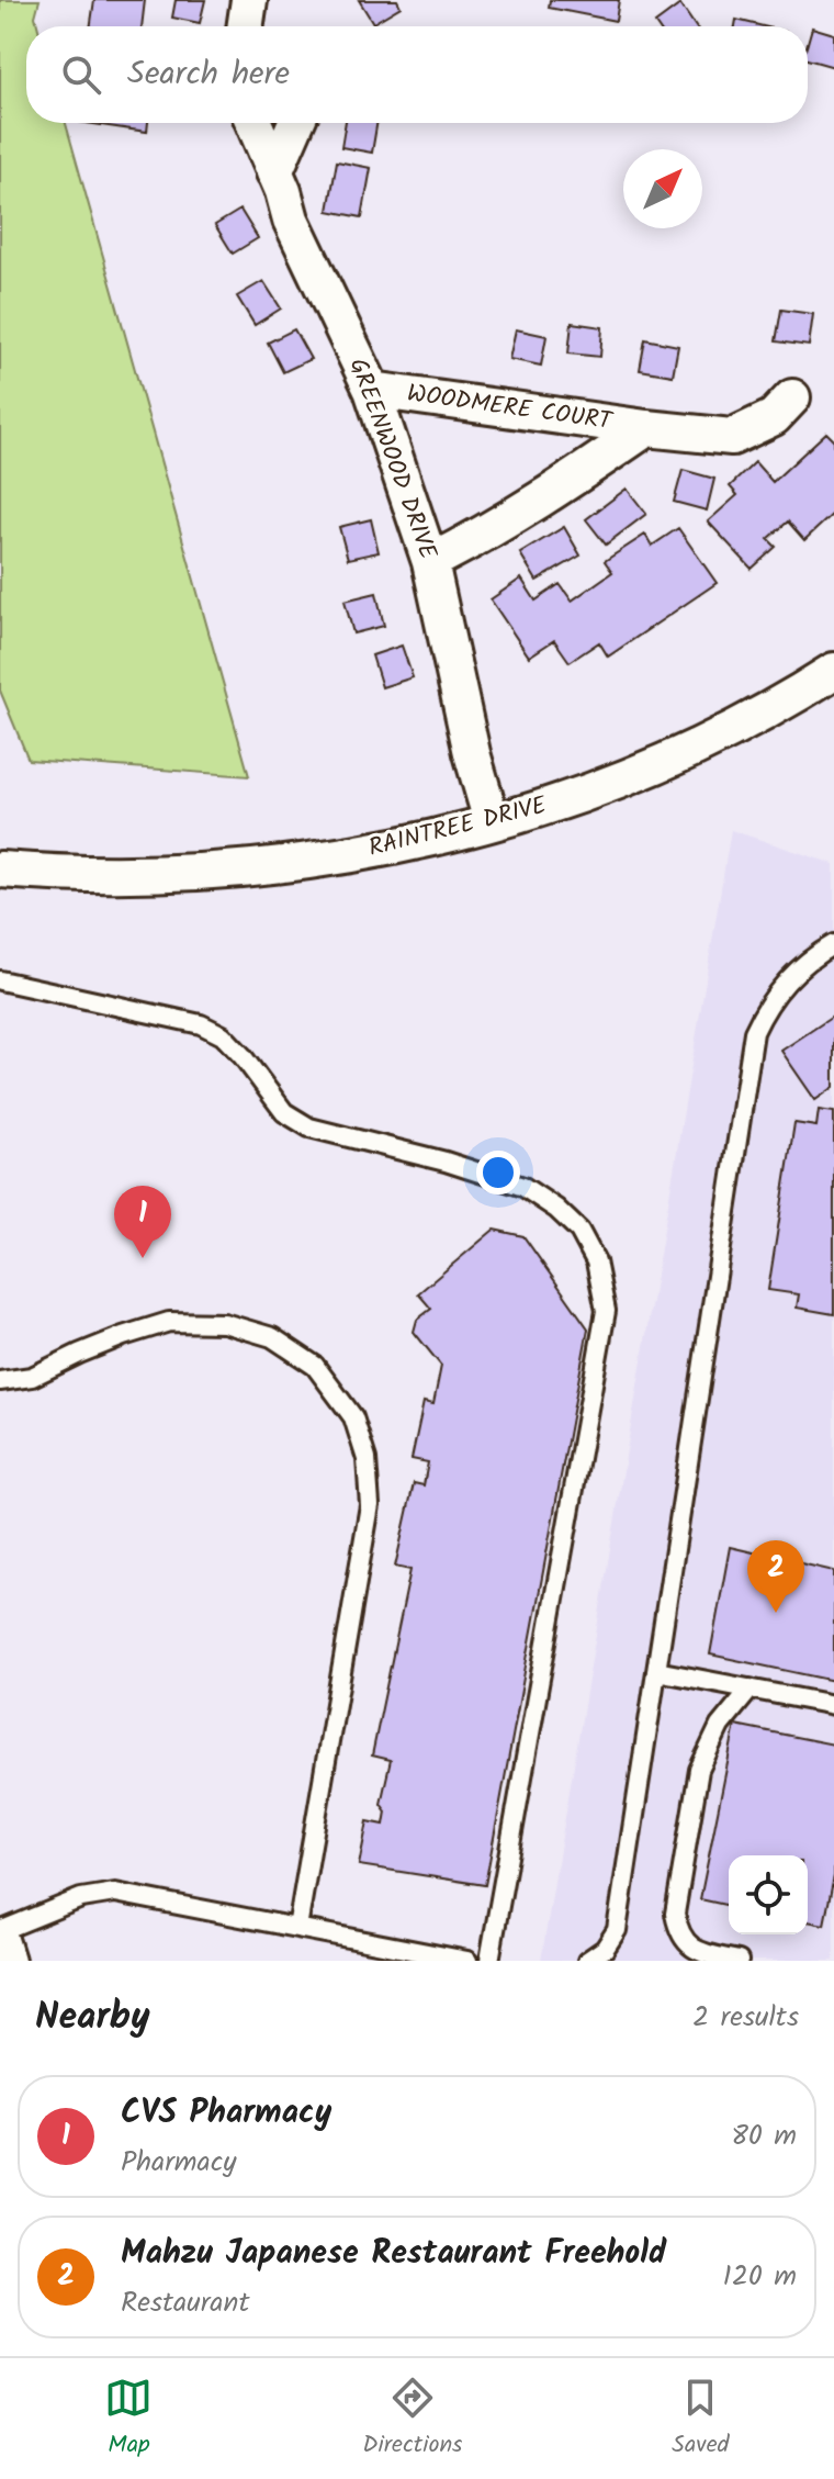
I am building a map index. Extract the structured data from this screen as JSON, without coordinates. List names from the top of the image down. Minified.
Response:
{"streets":{"street":["WOODMERE COURT","GREENWOOD DRIVE","RAINTREE DRIVE"]},"crossings":[["WOODMERE COURT","GREENWOOD DRIVE"],["GREENWOOD DRIVE","RAINTREE DRIVE"]],"north":"top right","page":{"search":"Search here","pins":["1","2"],"heading":["Nearby","2 results"],"list":[{"mark":"1","name":"CVS Pharmacy","note":"Pharmacy","value":"80 m"},{"mark":"2","name":"Mahzu Japanese Restaurant Freehold","note":"Restaurant","value":"120 m"}],"nav":["Map","Directions","Saved"]}}
